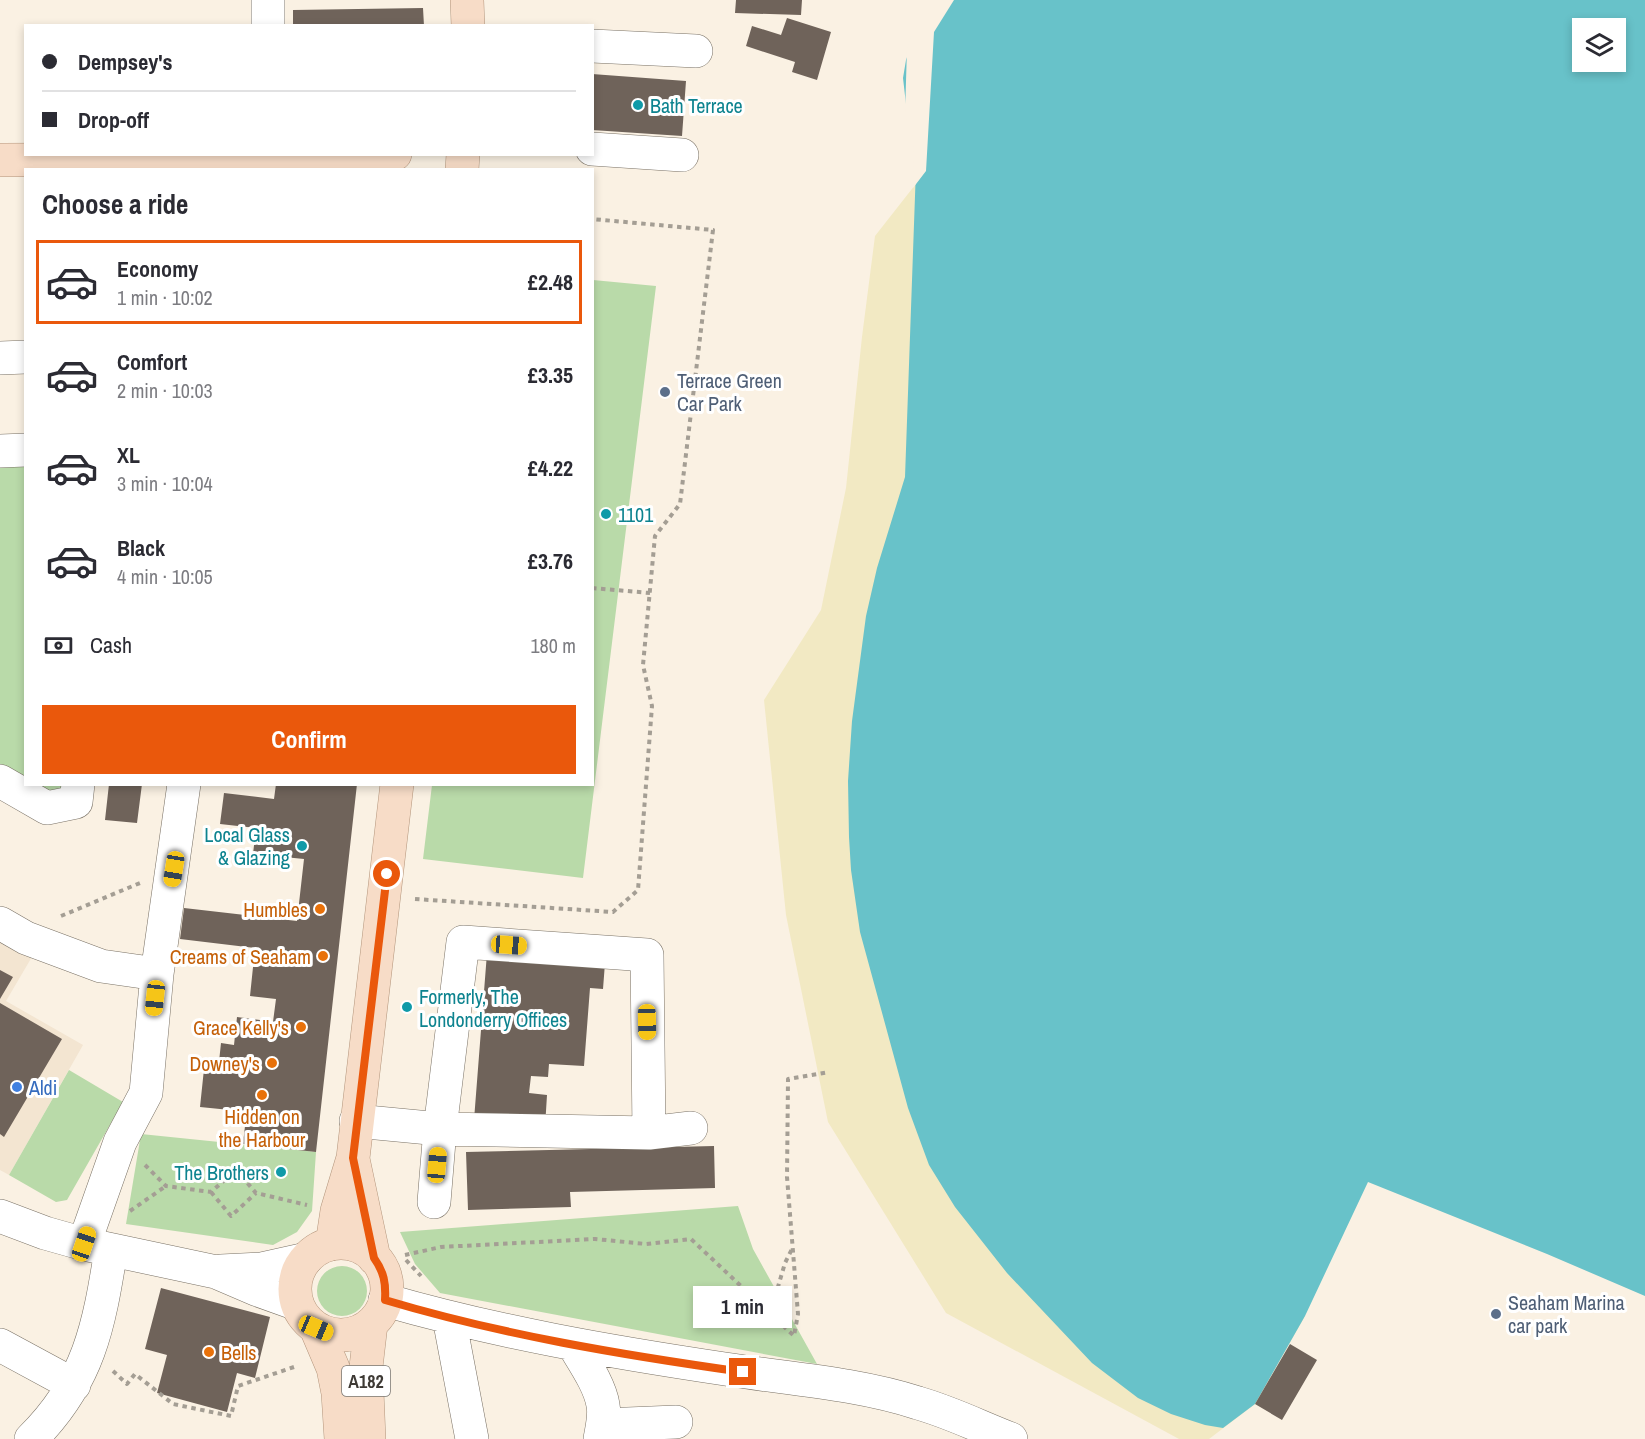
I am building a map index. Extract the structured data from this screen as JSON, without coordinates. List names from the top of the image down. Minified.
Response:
{"streets":{"main road":["A182"]},"places":["Bath Terrace","Terrace Green Car Park","1101","Local Glass & Glazing","Humbles","Creams of Seaham","Formerly, The Londonderry Offices","Grace Kelly's","Downey's","Aldi","Hidden on the Harbour","The Brothers","Seaham Marina car park","Bells"],"page":{"banner":["Dempsey's","Drop-off"],"heading":"Choose a ride","list":[{"name":"Economy","note":"1 min · 10:02","value":"£2.48"},{"name":"Comfort","note":"2 min · 10:03","value":"£3.35"},{"name":"XL","note":"3 min · 10:04","value":"£4.22"},{"name":"Black","note":"4 min · 10:05","value":"£3.76"}],"pay":["Cash","180 m"],"buttons":"Confirm","bubble":"1 min"}}
